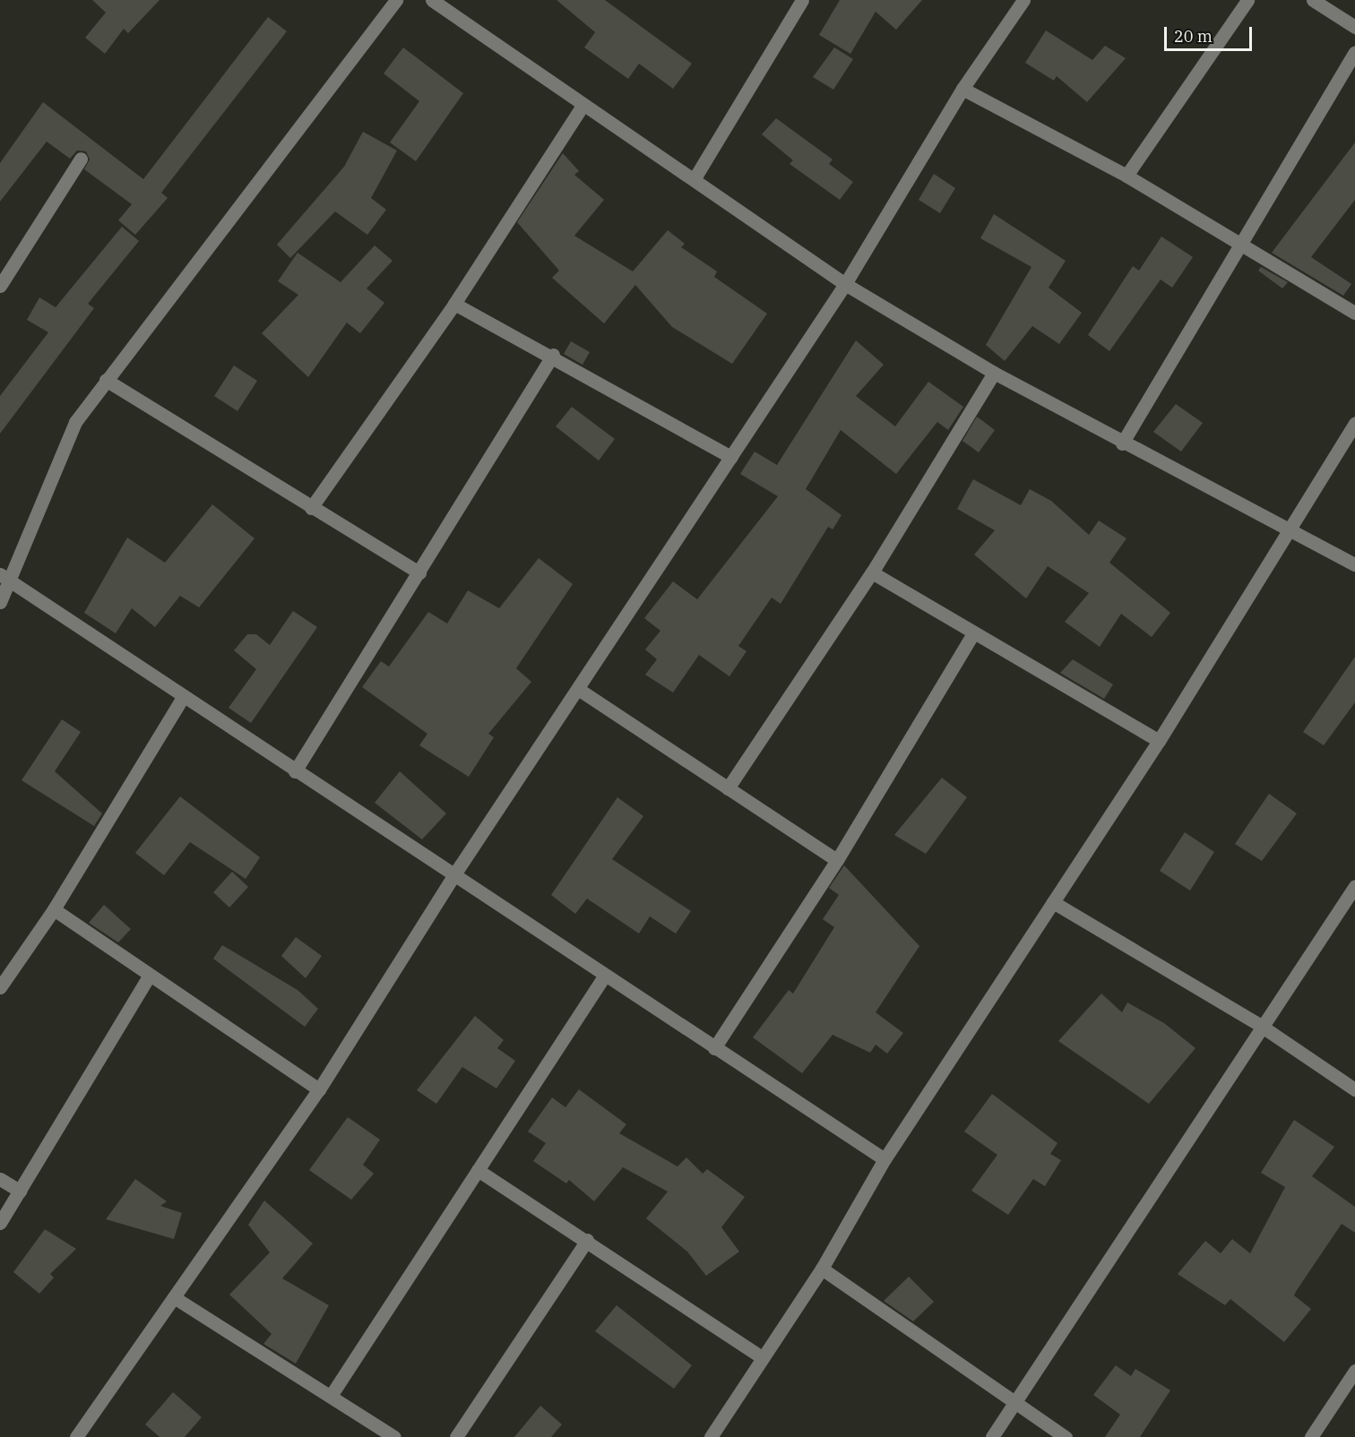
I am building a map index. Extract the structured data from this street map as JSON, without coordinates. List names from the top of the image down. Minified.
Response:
{"scale_bar":"20 m"}
